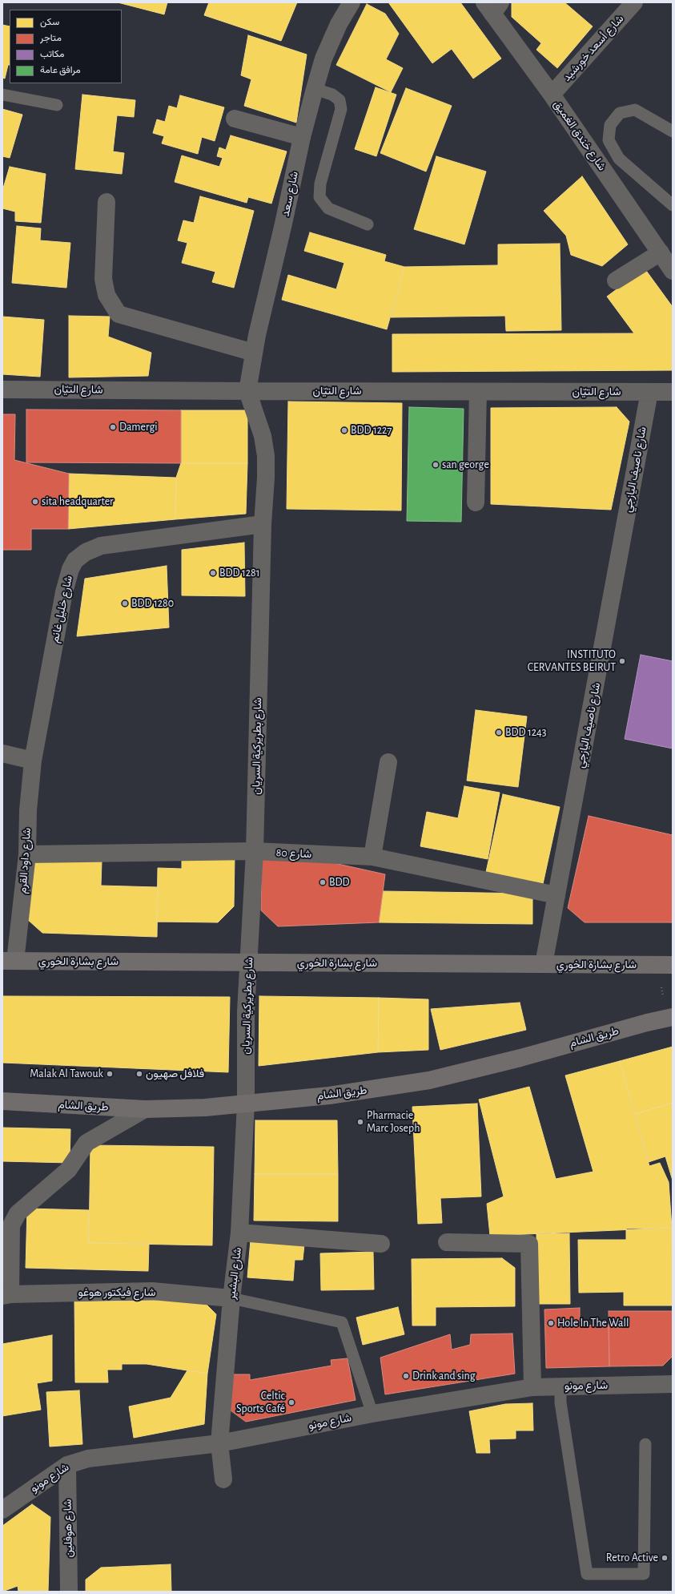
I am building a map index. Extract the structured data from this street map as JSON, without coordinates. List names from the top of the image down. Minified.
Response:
{"streets":{"main road":["شارع بشارة الخوري","طريق الشام"],"street":["شارع أسعد خورشيد","شارع خندق الغميق","شارع سعد","شارع التيّان","شارع ناصيف اليازجي","شارع خليل غانم","شارع بطريركية السريان","شارع 80","شارع داود القرم","شارع البشير","شارع فيكتور هوغو","شارع مونو","شارع هوفلين"]},"crossings":[["شارع أسعد خورشيد","شارع خندق الغميق"],["شارع سعد","شارع التيّان"],["شارع سعد","شارع بطريركية السريان"],["شارع التيّان","شارع ناصيف اليازجي"],["شارع التيّان","شارع بطريركية السريان"],["شارع ناصيف اليازجي","شارع 80"],["شارع ناصيف اليازجي","شارع بشارة الخوري"],["شارع خليل غانم","شارع بطريركية السريان"],["شارع خليل غانم","شارع داود القرم"],["شارع بطريركية السريان","شارع 80"],["شارع بطريركية السريان","شارع بشارة الخوري"],["شارع بطريركية السريان","طريق الشام"],["شارع بطريركية السريان","شارع البشير"],["شارع 80","شارع داود القرم"],["شارع داود القرم","شارع بشارة الخوري"],["طريق الشام","شارع البشير"],["شارع البشير","شارع فيكتور هوغو"],["شارع البشير","شارع مونو"],["شارع مونو","شارع هوفلين"]],"places":["Damergi","BDD 1227","san george","sita headquarter","BDD 1281","BDD 1280","INSTITUTO CERVANTES BEIRUT","BDD 1243","BDD","Malak Al Tawouk","فلافل صهيون","Pharmacie Marc Joseph","Hole In The Wall","Drink and sing","Celtic Sports Café","Retro Active"],"legend":["سكن","متاجر","مكاتب","مرافق عامة"]}
